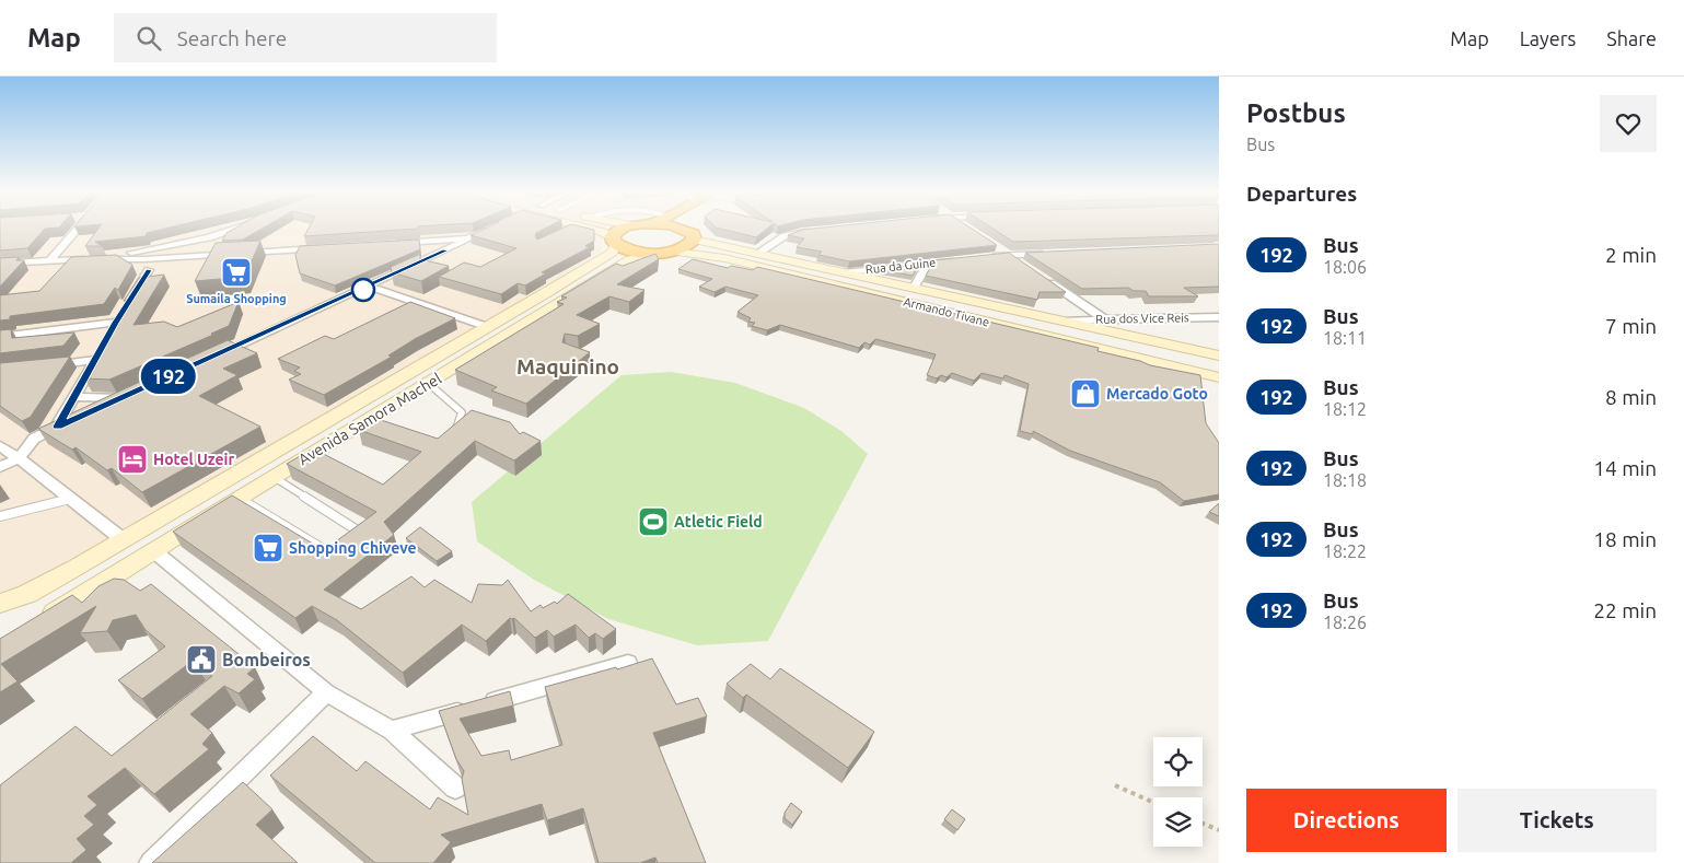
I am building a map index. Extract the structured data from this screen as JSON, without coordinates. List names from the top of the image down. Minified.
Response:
{"streets":{"street":["Rua da Guine","Armando Tivane","Rua dos Vice Reis","Avenida Samora Machel"]},"crossings":[["Rua da Guine","Armando Tivane"],["Armando Tivane","Rua dos Vice Reis"],["Armando Tivane","Avenida Samora Machel"]],"districts":["Maquinino"],"places":{"supermarket":["Sumaila Shopping","Shopping Chiveve"],"shop":["Mercado Goto"],"hotel":["Hotel Uzeir"],"sports":["Atletic Field"],"public building":["Bombeiros"]},"lines":["bus line 192"],"page":{"header":"Map","search":"Search here","nav":["Map","Layers","Share"],"on_map":"192","heading":[["Postbus","Bus"],"Departures"],"list":[{"mark":"192","name":"Bus","note":"18:06","value":"2 min"},{"mark":"192","name":"Bus","note":"18:11","value":"7 min"},{"mark":"192","name":"Bus","note":"18:12","value":"8 min"},{"mark":"192","name":"Bus","note":"18:18","value":"14 min"},{"mark":"192","name":"Bus","note":"18:22","value":"18 min"},{"mark":"192","name":"Bus","note":"18:26","value":"22 min"}],"buttons":["Directions","Tickets"]}}
